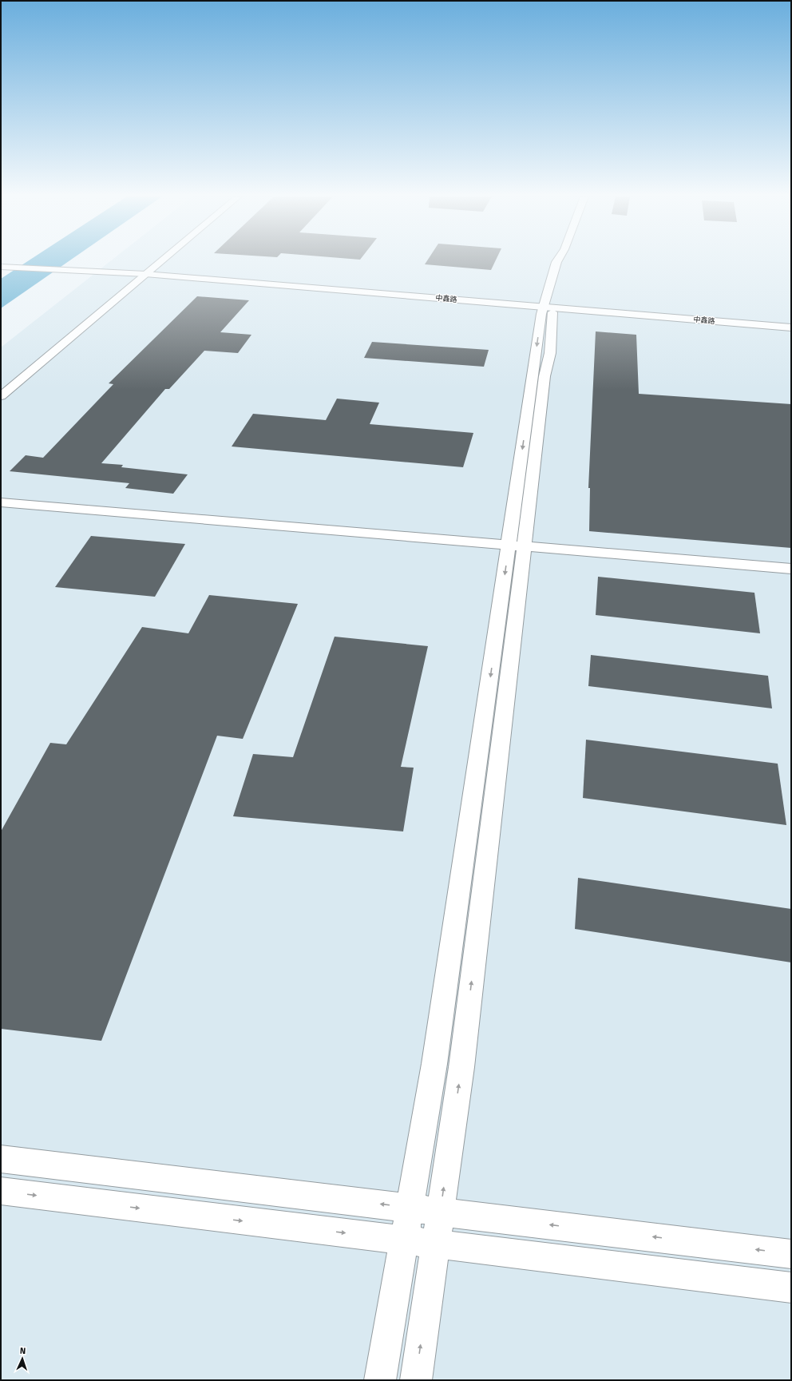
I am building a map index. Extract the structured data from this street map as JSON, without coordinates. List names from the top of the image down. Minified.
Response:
{"streets":{"street":["中鑫路"]},"north":"top"}
